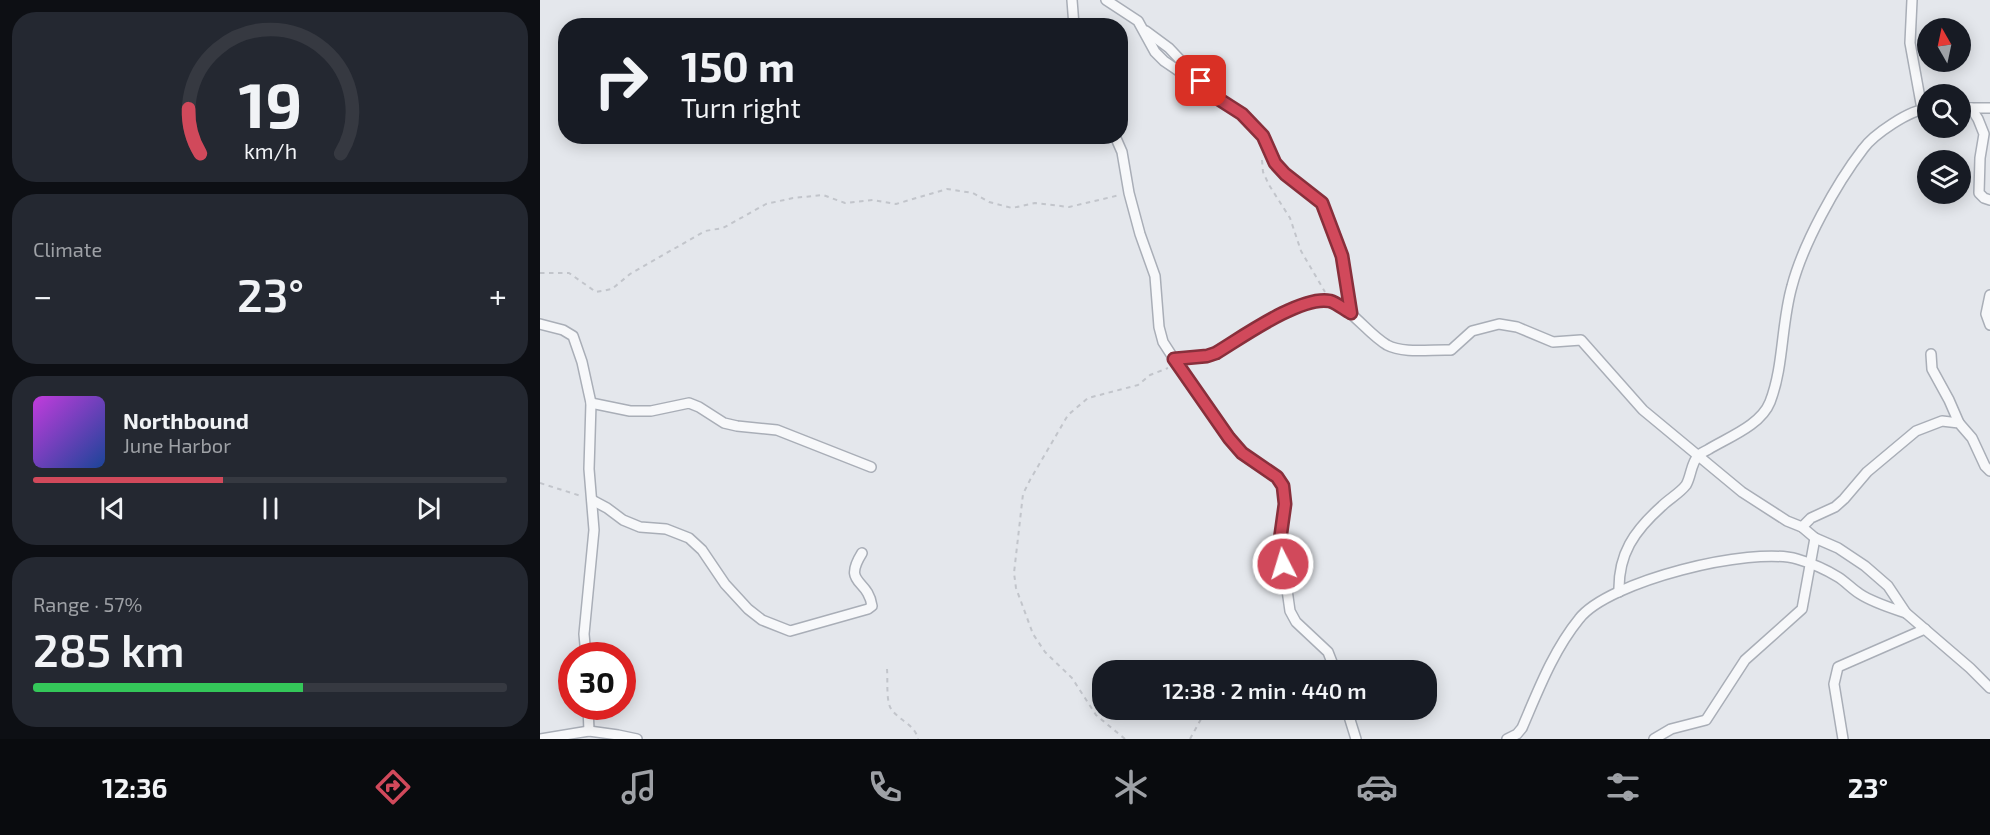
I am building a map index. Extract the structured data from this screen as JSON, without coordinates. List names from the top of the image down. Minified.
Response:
{"north":"top","page":{"turn":["150 m","Turn right"],"tile":["Climate",["Range · 57%","285 km"]],"heat":["−","23°","+"],"song":["Northbound","June Harbor"],"limit":"30","trip":"12:38 · 2 min · 440 m","tabs":["12:36","23°"],"gauge":["19","km/h"]}}
